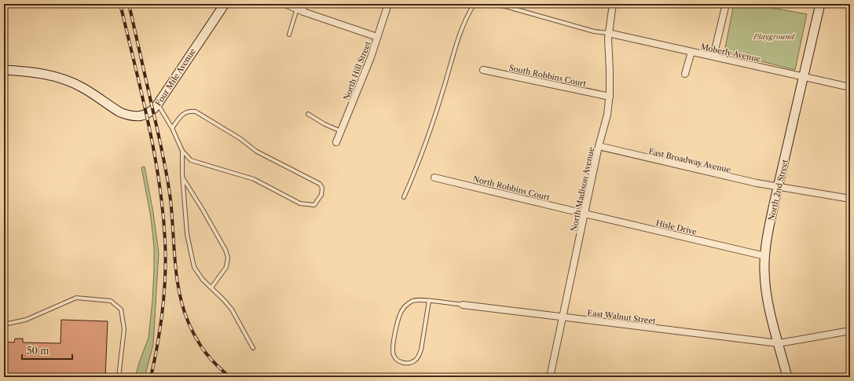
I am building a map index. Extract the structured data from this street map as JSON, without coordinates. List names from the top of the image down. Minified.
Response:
{"streets":{"main road":["Four Mile Avenue","North 2nd Street"],"street":["Moberly Avenue","North Hill Street","South Robbins Court","East Broadway Avenue","North Robbins Court","North Madison Avenue","Hisle Drive","East Walnut Street"]},"crossings":[["Moberly Avenue","North Madison Avenue"],["Moberly Avenue","North 2nd Street"],["South Robbins Court","North Madison Avenue"],["East Broadway Avenue","North Madison Avenue"],["East Broadway Avenue","North 2nd Street"],["North Robbins Court","North Madison Avenue"],["North Robbins Court","Hisle Drive"],["North Madison Avenue","Hisle Drive"],["North Madison Avenue","East Walnut Street"],["North 2nd Street","Hisle Drive"],["North 2nd Street","East Walnut Street"]],"parks":["Playground"],"scale_bar":"50 m"}
